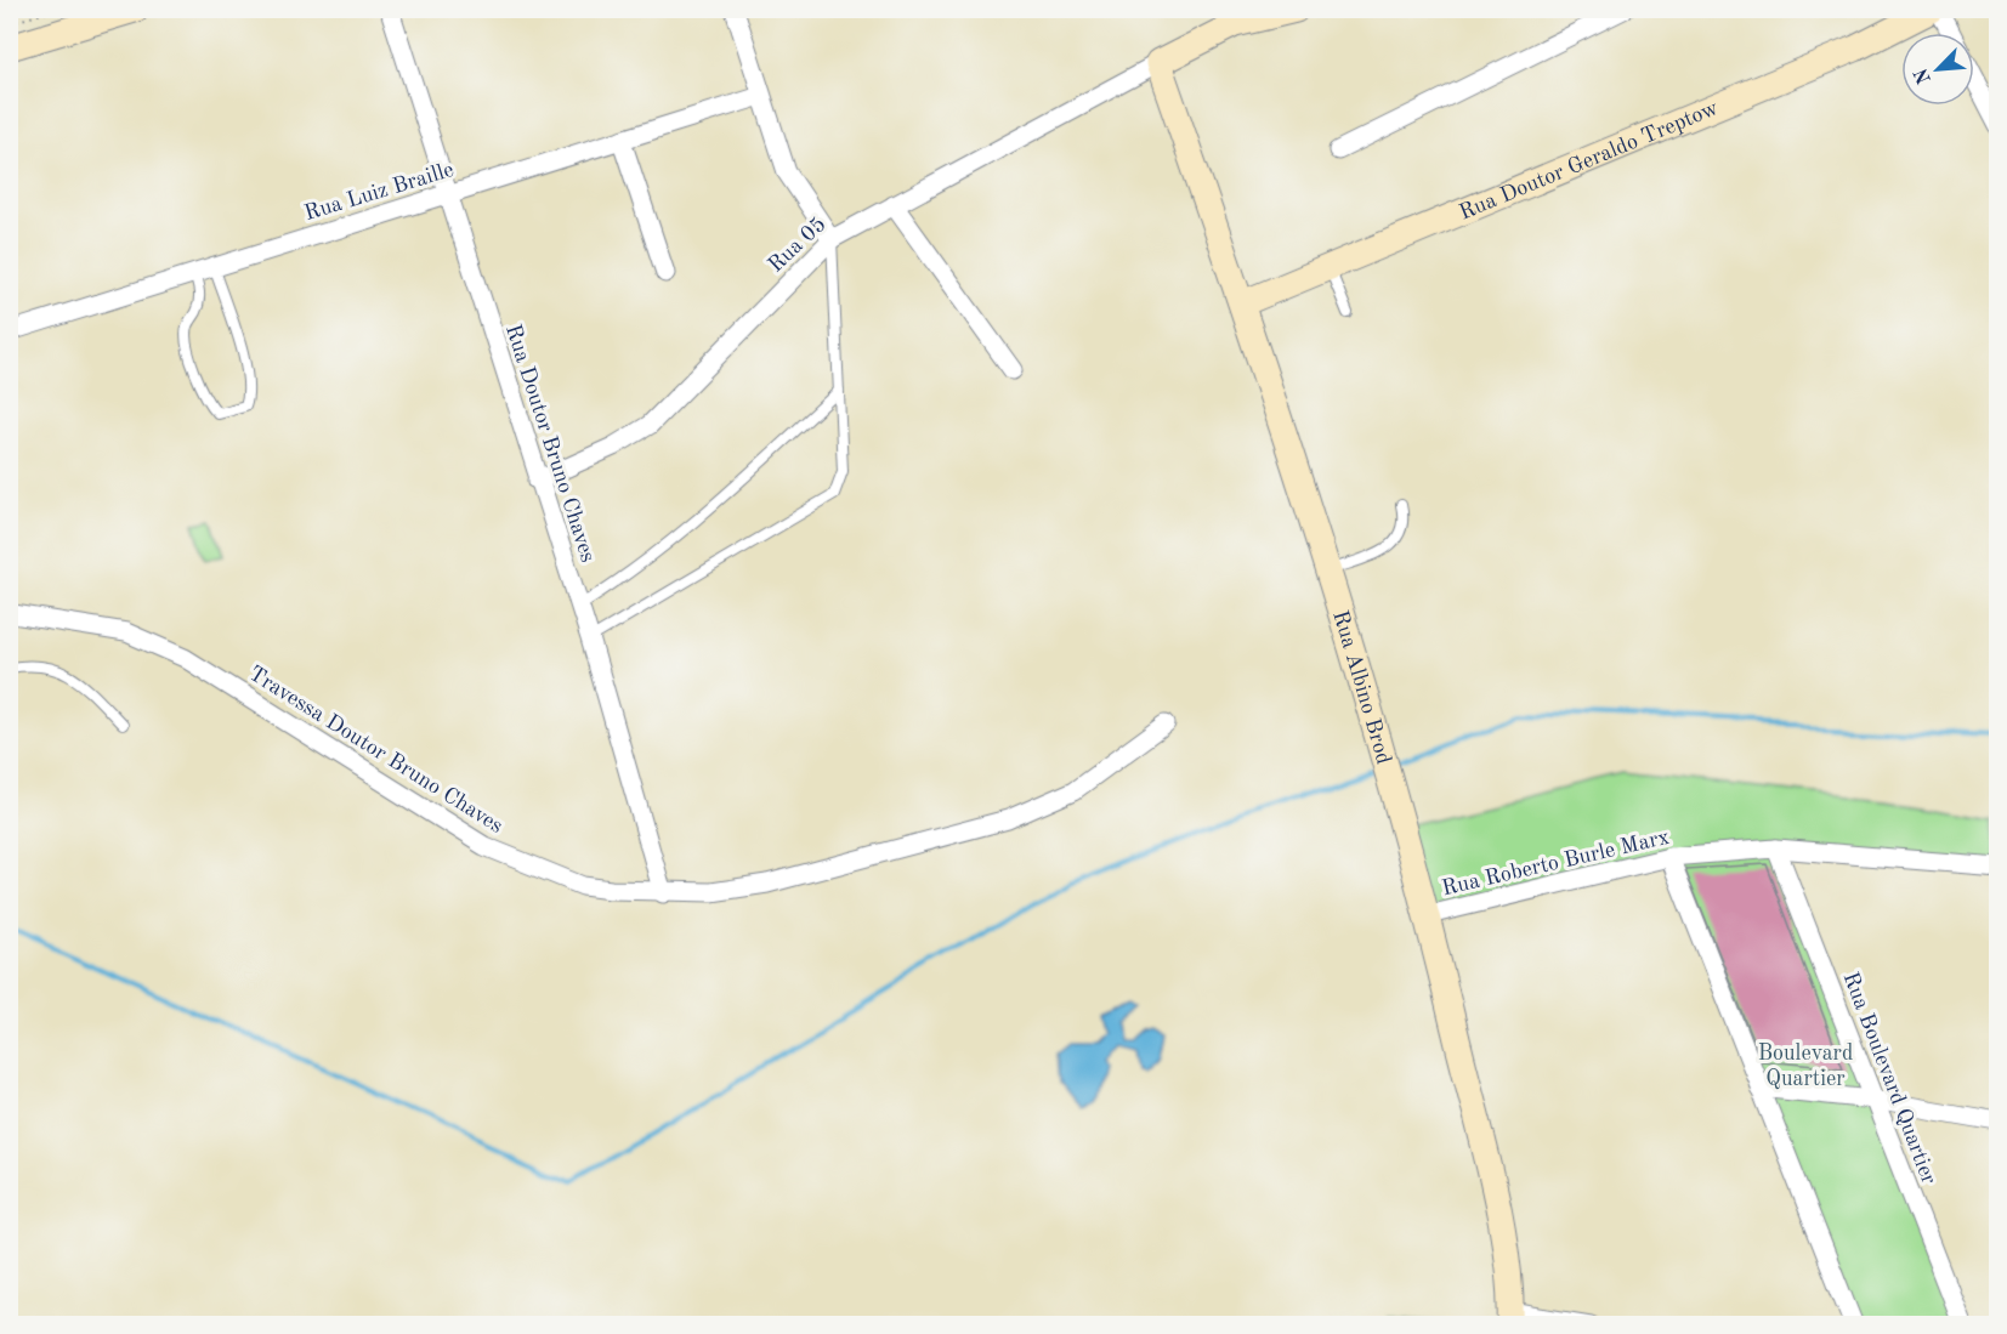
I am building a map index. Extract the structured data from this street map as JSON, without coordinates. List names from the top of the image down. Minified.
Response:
{"streets":{"street":["Rua Doutor Geraldo Treptow","Rua Luiz Braille","Rua 05","Rua Doutor Bruno Chaves","Rua Albino Brod","Travessa Doutor Bruno Chaves","Rua Roberto Burle Marx","Rua Boulevard Quartier"]},"crossings":[["Rua Doutor Geraldo Treptow","Rua Albino Brod"],["Rua Luiz Braille","Rua Doutor Bruno Chaves"],["Rua 05","Rua Doutor Bruno Chaves"],["Rua 05","Rua Albino Brod"],["Rua Doutor Bruno Chaves","Travessa Doutor Bruno Chaves"],["Rua Albino Brod","Rua Roberto Burle Marx"],["Rua Roberto Burle Marx","Rua Boulevard Quartier"]],"parks":["Boulevard Quartier"],"north":"bottom left"}
